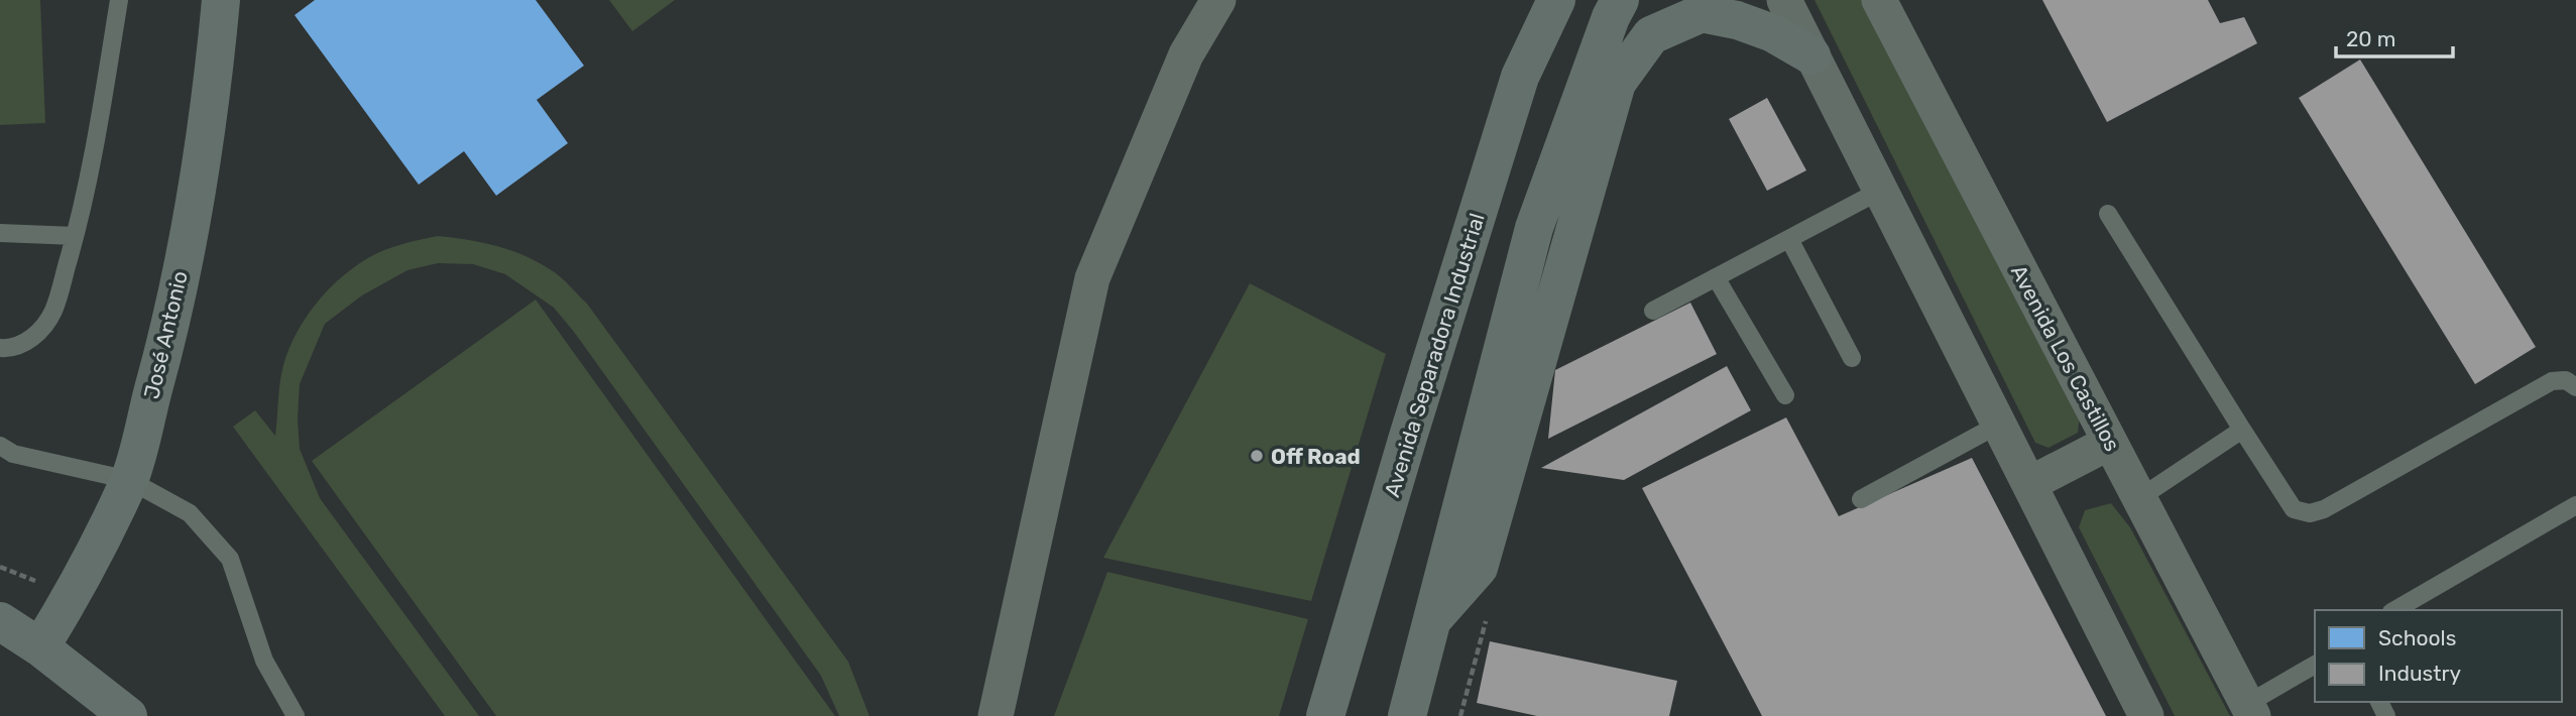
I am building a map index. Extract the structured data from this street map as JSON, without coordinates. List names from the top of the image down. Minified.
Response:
{"streets":{"main road":["José Antonio","Avenida Separadora Industrial"],"street":["Avenida Los Castillos"]},"places":["Off Road"],"legend":["Schools","Industry"],"scale_bar":"20 m"}
